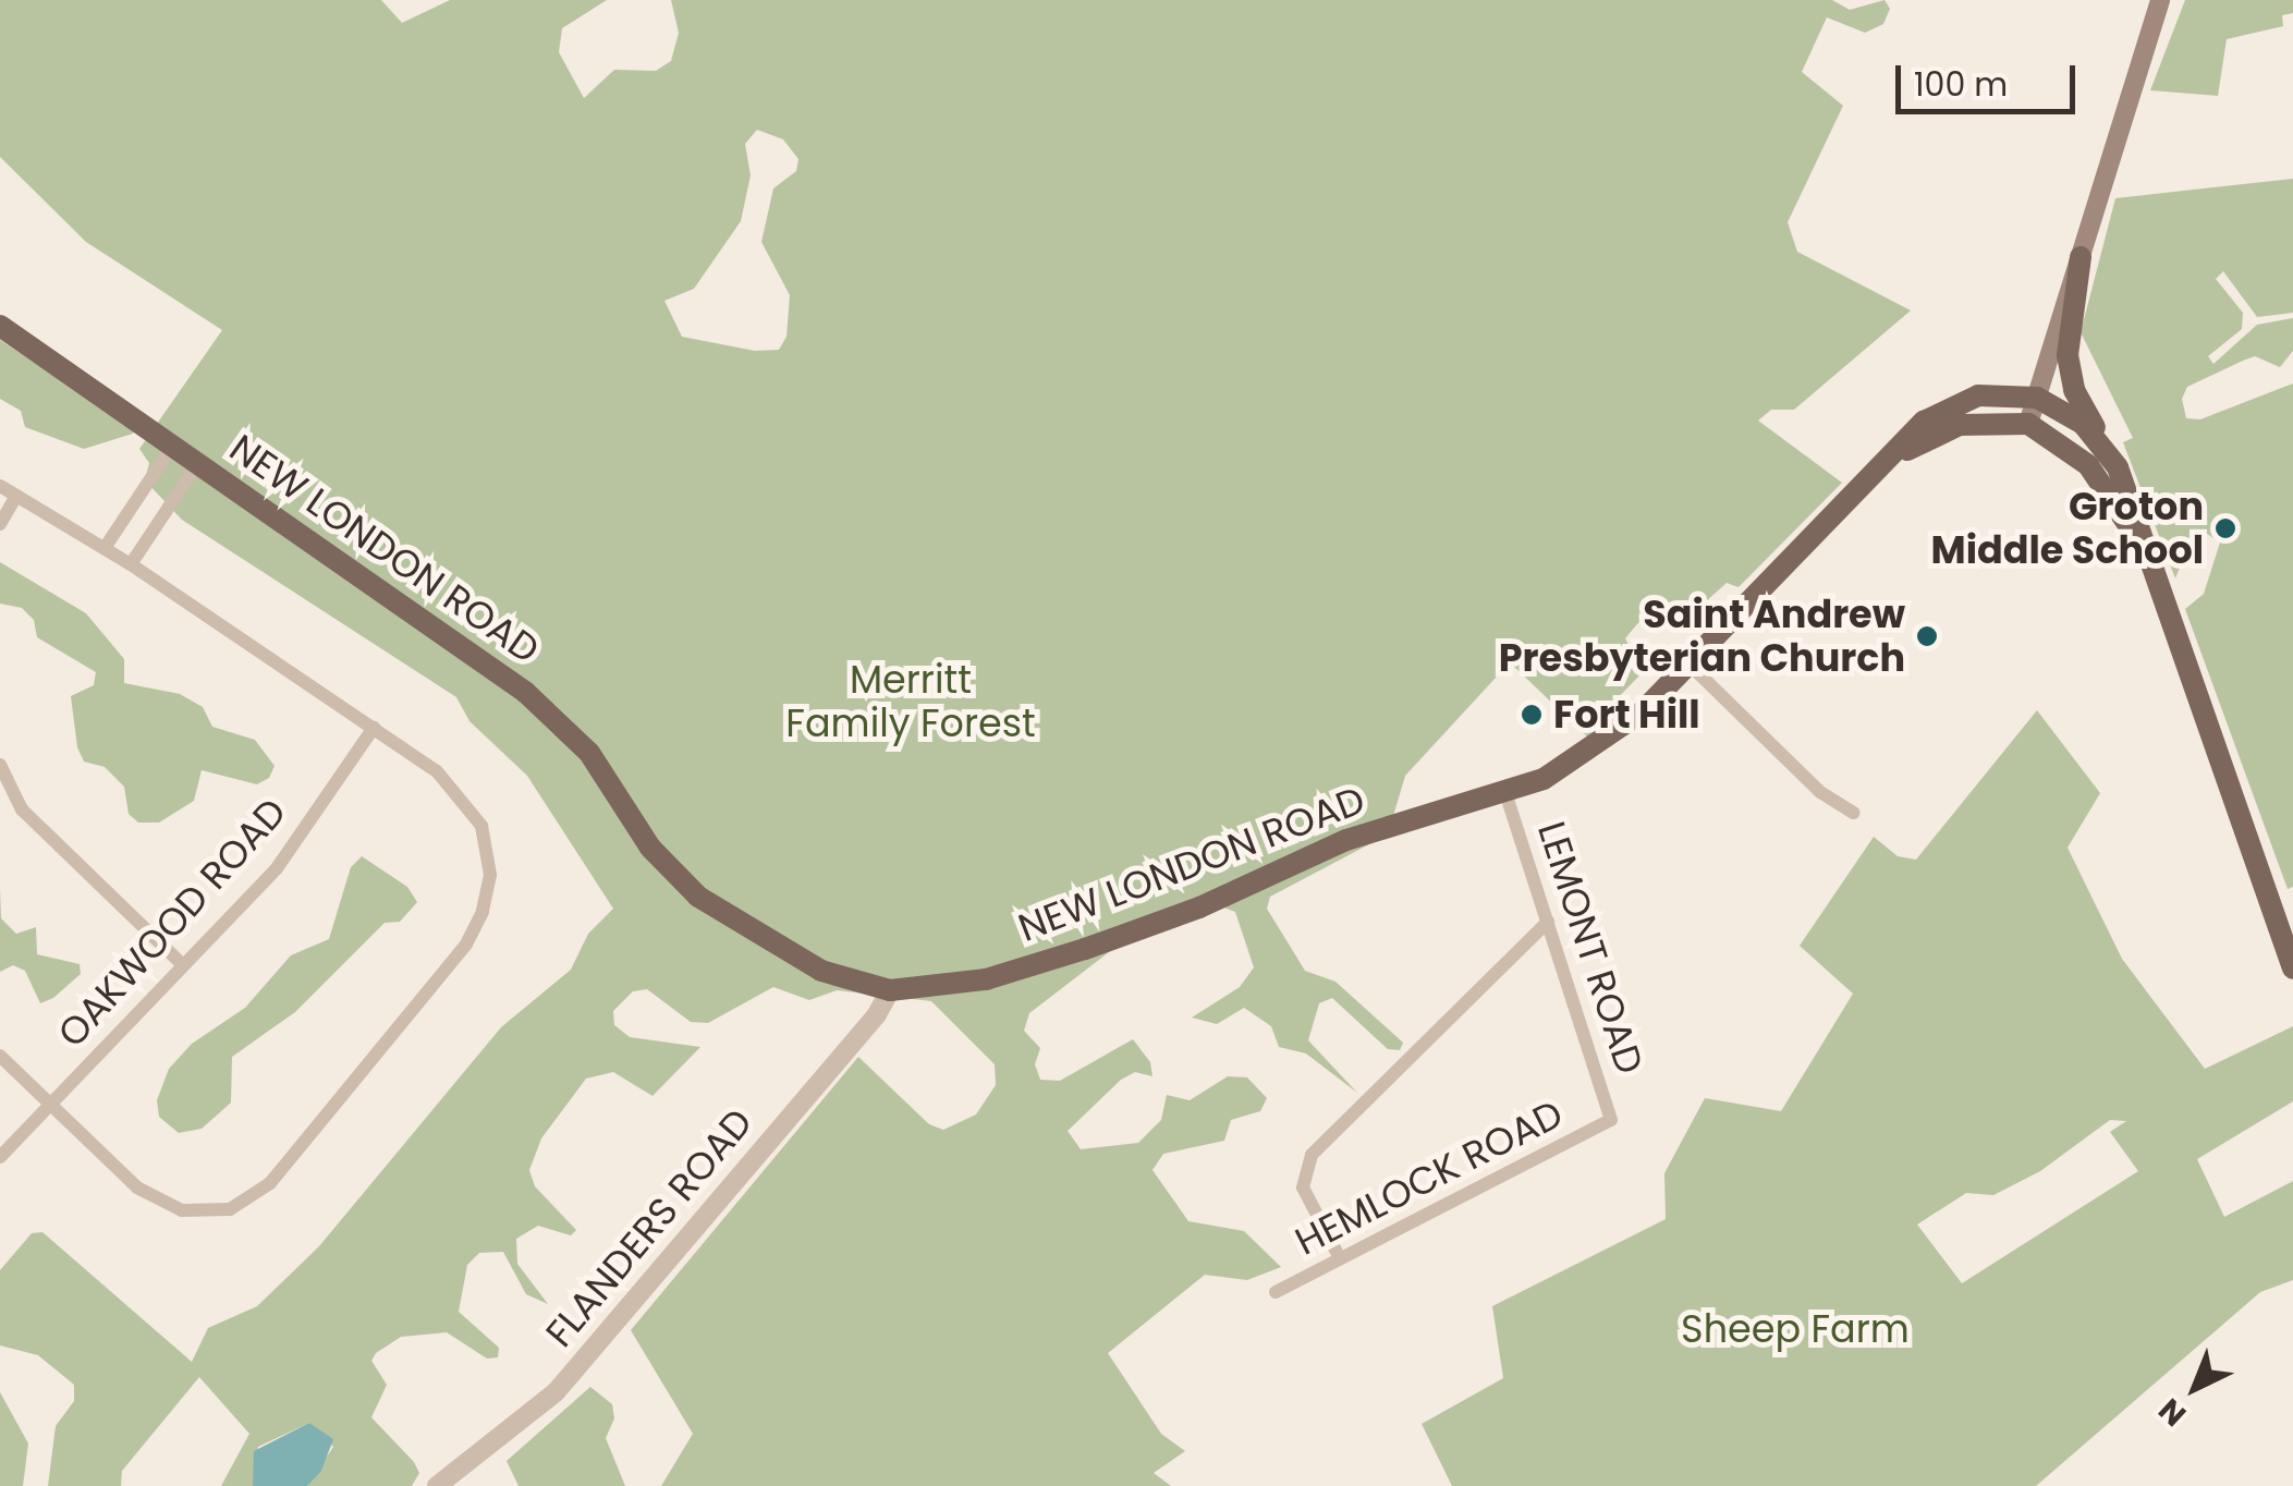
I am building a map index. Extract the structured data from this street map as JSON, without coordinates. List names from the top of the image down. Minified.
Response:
{"streets":{"main road":["NEW LONDON ROAD"],"street":["OAKWOOD ROAD","LEMONT ROAD","HEMLOCK ROAD","FLANDERS ROAD"]},"crossings":[["NEW LONDON ROAD","LEMONT ROAD"],["NEW LONDON ROAD","FLANDERS ROAD"],["LEMONT ROAD","HEMLOCK ROAD"]],"parks":["Merritt Family Forest","Sheep Farm"],"places":["Groton Middle School","Saint Andrew Presbyterian Church","Fort Hill"],"scale_bar":"100 m","north":"bottom left"}
